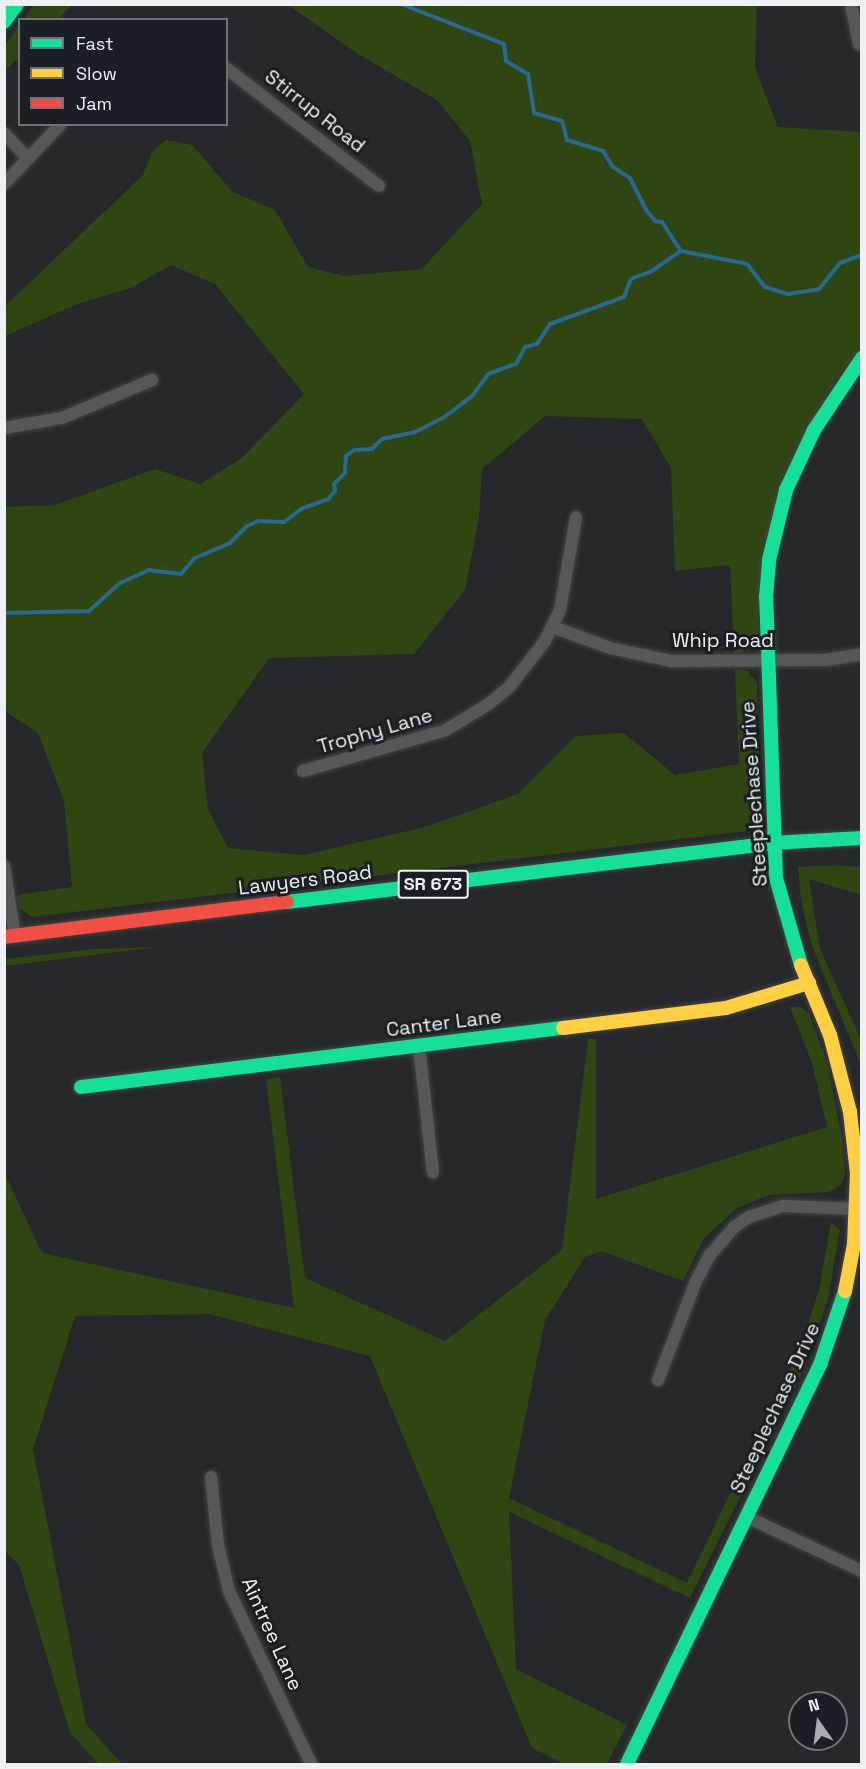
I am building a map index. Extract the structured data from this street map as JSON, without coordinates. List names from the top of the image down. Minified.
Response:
{"streets":{"street":["Stirrup Road","Whip Road","Trophy Lane","Steeplechase Drive","Lawyers Road","SR 673","Canter Lane","Aintree Lane"]},"crossings":[["Whip Road","Trophy Lane"],["Whip Road","Steeplechase Drive"],["Steeplechase Drive","Lawyers Road"],["Steeplechase Drive","Canter Lane"]],"legend":["Fast","Slow","Jam"],"north":"top"}
